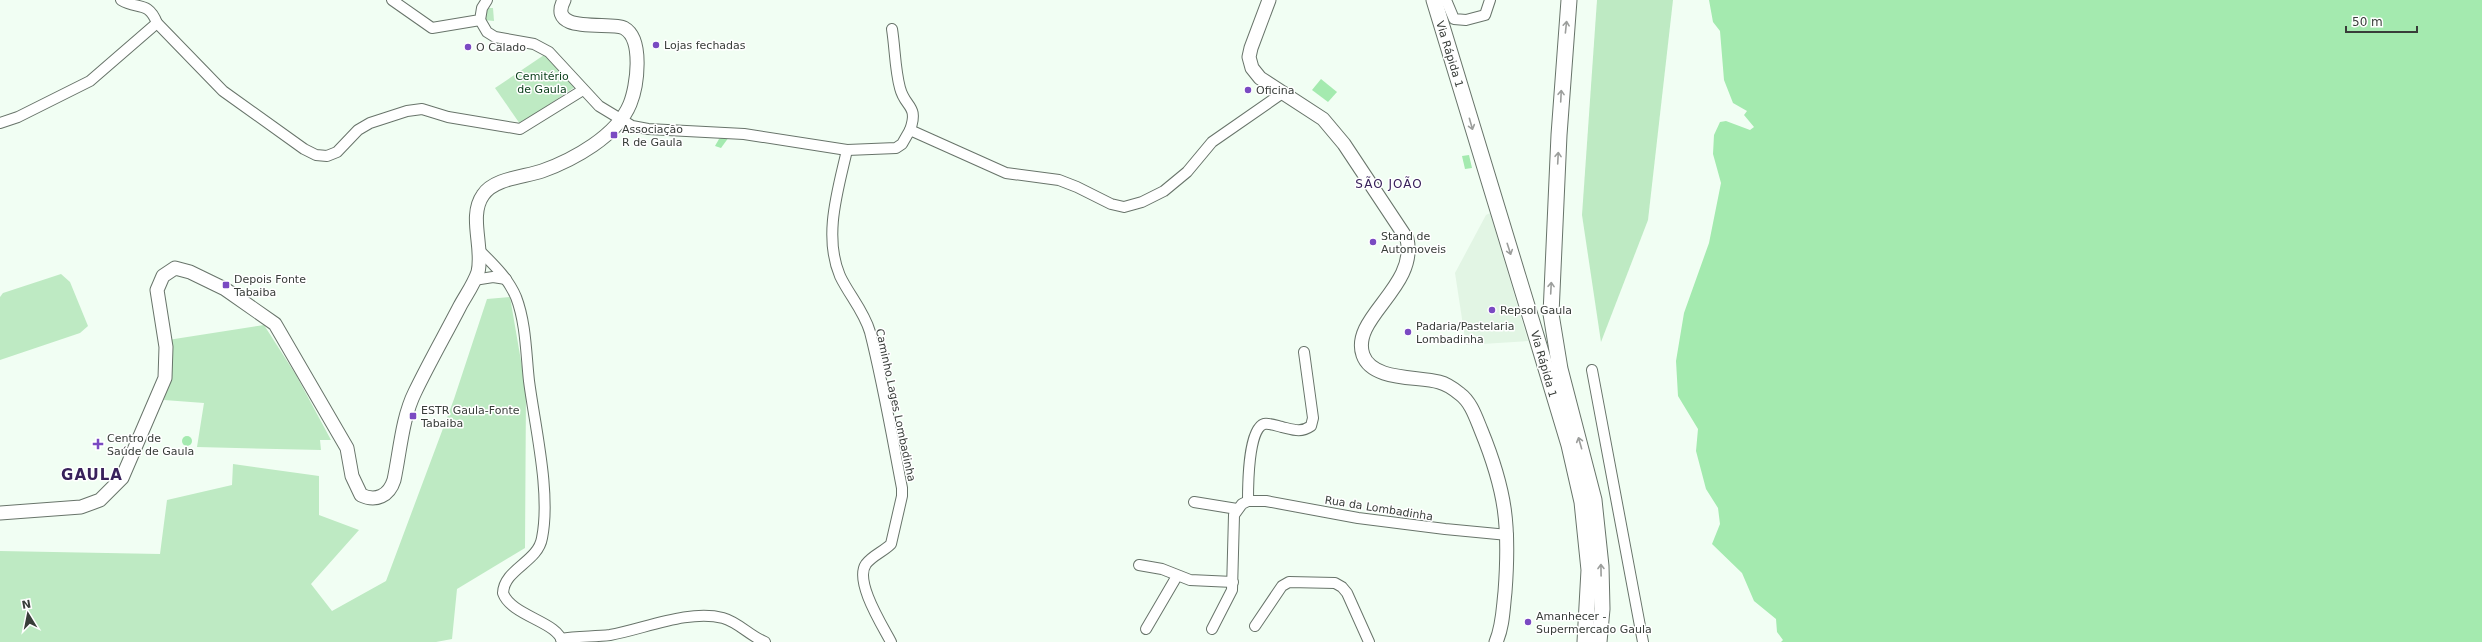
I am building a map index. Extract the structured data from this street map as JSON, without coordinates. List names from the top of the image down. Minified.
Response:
{"streets":{"highway":["Via Rápida 1"],"street":["Caminho Lages Lombadinha","Rua da Lombadinha"]},"districts":["SÃO JOÃO","GAULA"],"parks":["Cemitério de Gaula"],"places":{"other":["Lojas fechadas","O Calado","Oficina","Stand de Automoveis","Repsol Gaula","Padaria/Pastelaria Lombadinha","Amanhecer - Supermercado Gaula"],"transit":["Associação R de Gaula","Depois Fonte Tabaiba","ESTR Gaula-Fonte Tabaiba"],"health":["Centro de Saúde de Gaula"]},"scale_bar":"50 m","north":"top"}
